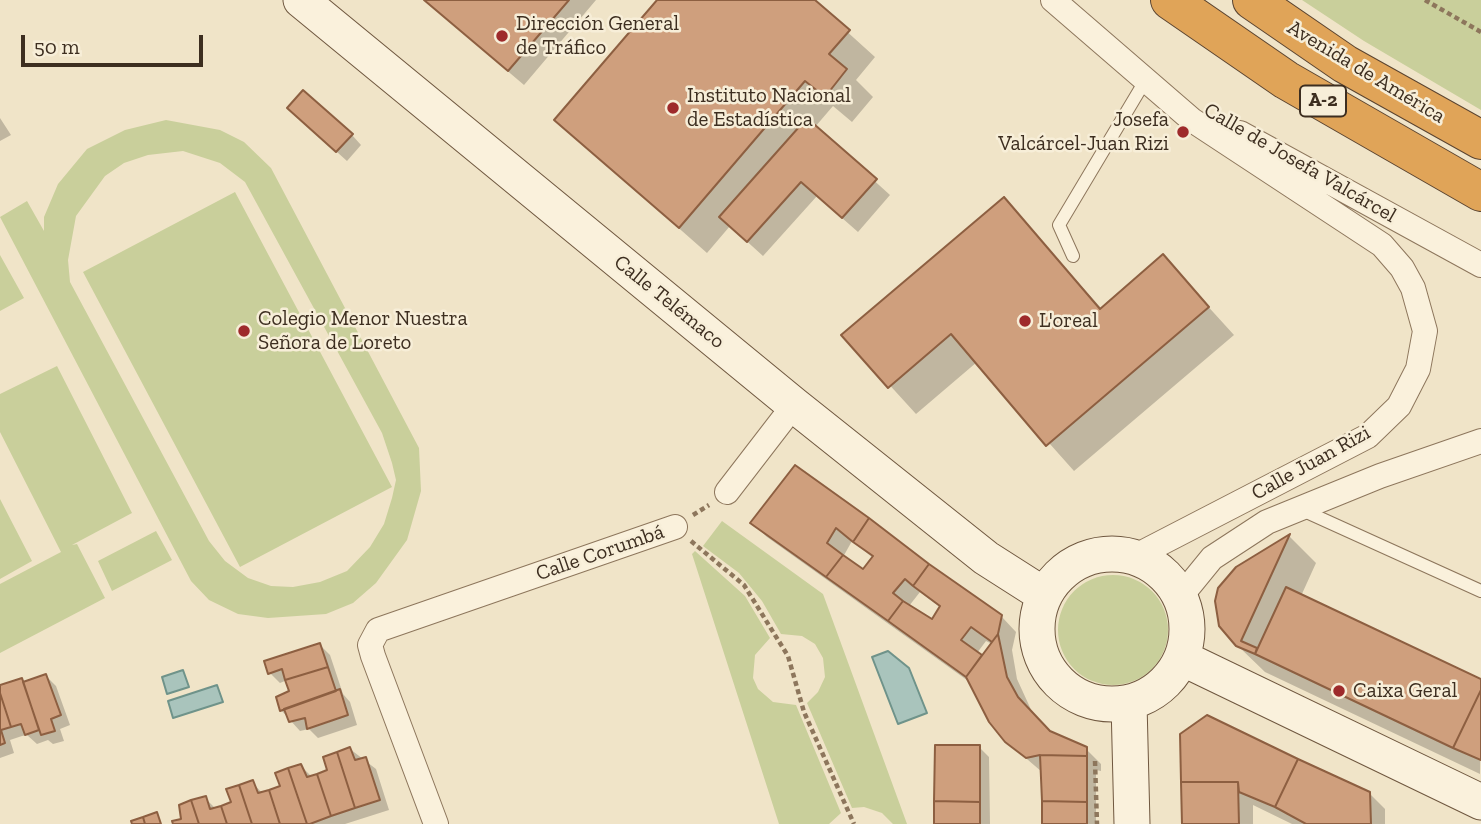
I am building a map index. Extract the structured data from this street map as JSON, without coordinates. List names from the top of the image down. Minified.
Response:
{"streets":{"highway":["Avenida de América","A-2"],"street":["Calle de Josefa Valcárcel","Calle Telémaco","Calle Juan Rizi","Calle Corumbá"]},"crossings":[["Calle de Josefa Valcárcel","Calle Juan Rizi"],["Calle Telémaco","Calle Juan Rizi"]],"places":["Dirección General de Tráfico","Instituto Nacional de Estadística","Josefa Valcárcel-Juan Rizi","L'oreal","Colegio Menor Nuestra Señora de Loreto","Caixa Geral"],"scale_bar":"50 m"}
